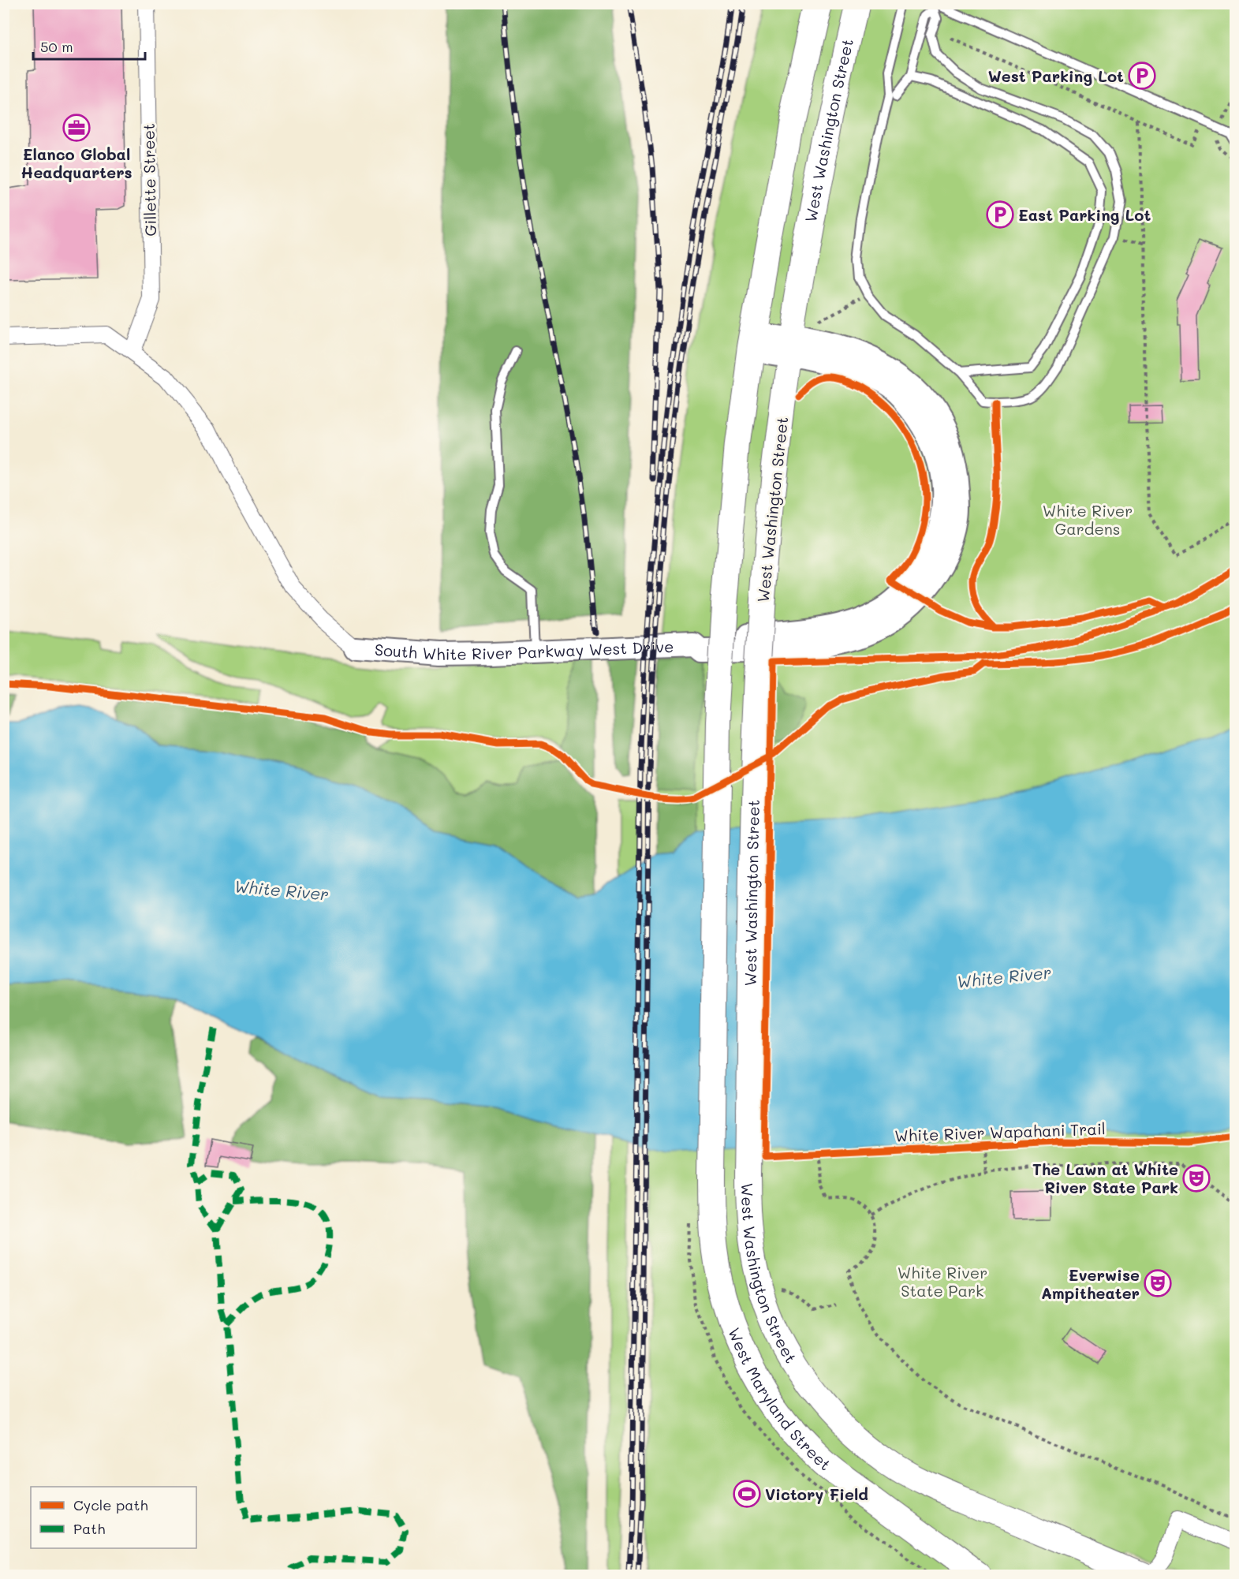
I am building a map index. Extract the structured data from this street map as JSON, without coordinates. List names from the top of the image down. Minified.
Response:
{"streets":{"main road":["West Washington Street","West Maryland Street"],"street":["Gillette Street","South White River Parkway West Drive"],"cycle path":["White River Wapahani Trail"]},"crossings":[["West Washington Street","South White River Parkway West Drive"],["South White River Parkway West Drive","West Maryland Street"]],"water":["White River"],"parks":["White River Gardens","White River State Park"],"places":{"parking":["West Parking Lot","East Parking Lot"],"office":["Elanco Global Headquarters"],"theatre":["The Lawn at White River State Park","Everwise Ampitheater"],"sports":["Victory Field"]},"legend":["Cycle path","Path"],"scale_bar":"50 m"}
